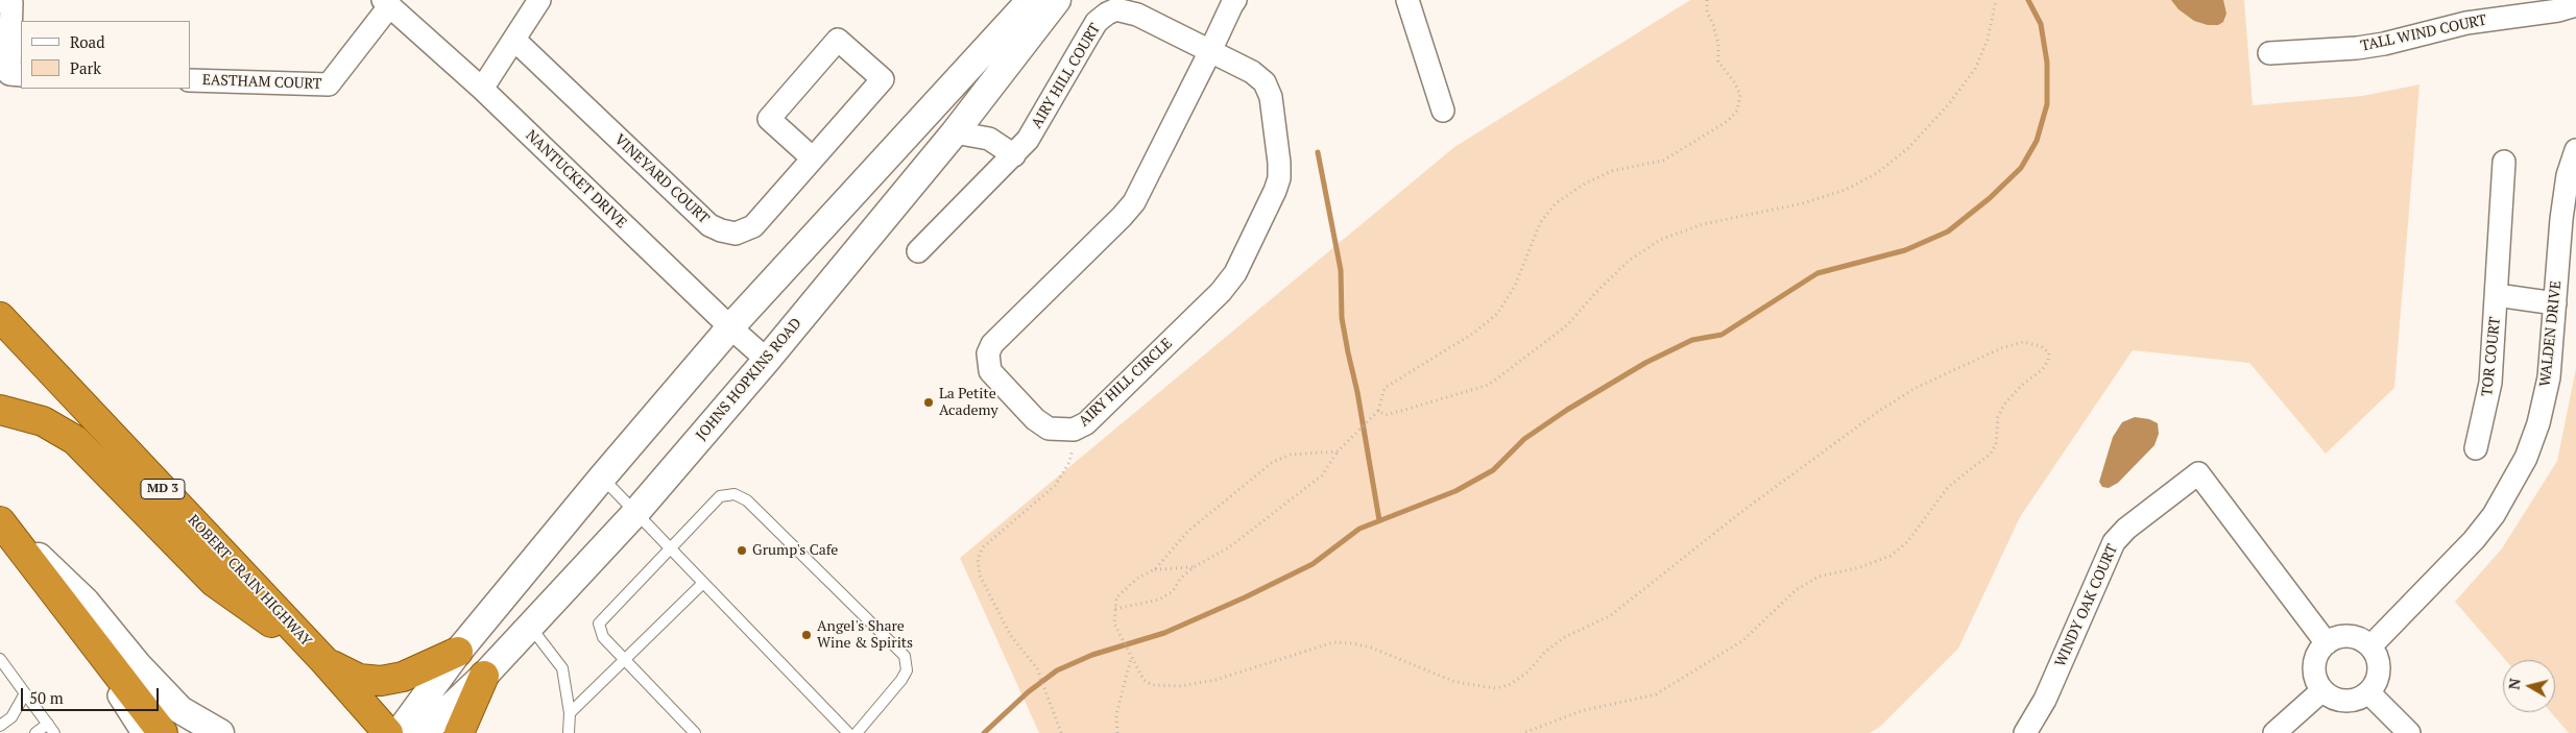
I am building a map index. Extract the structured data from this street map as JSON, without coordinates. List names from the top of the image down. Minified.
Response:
{"streets":{"highway":["MD 3","ROBERT CRAIN HIGHWAY"],"street":["TALL WIND COURT","AIRY HILL COURT","EASTHAM COURT","NANTUCKET DRIVE","VINEYARD COURT","WALDEN DRIVE","TOR COURT","JOHNS HOPKINS ROAD","AIRY HILL CIRCLE","WINDY OAK COURT"]},"crossings":[["AIRY HILL COURT","AIRY HILL CIRCLE"],["EASTHAM COURT","NANTUCKET DRIVE"],["NANTUCKET DRIVE","JOHNS HOPKINS ROAD"],["WALDEN DRIVE","TOR COURT"],["WALDEN DRIVE","WINDY OAK COURT"]],"places":["La Petite Academy","Grump's Cafe","Angel's Share Wine & Spirits"],"legend":["Road","Park"],"scale_bar":"50 m","north":"left"}
